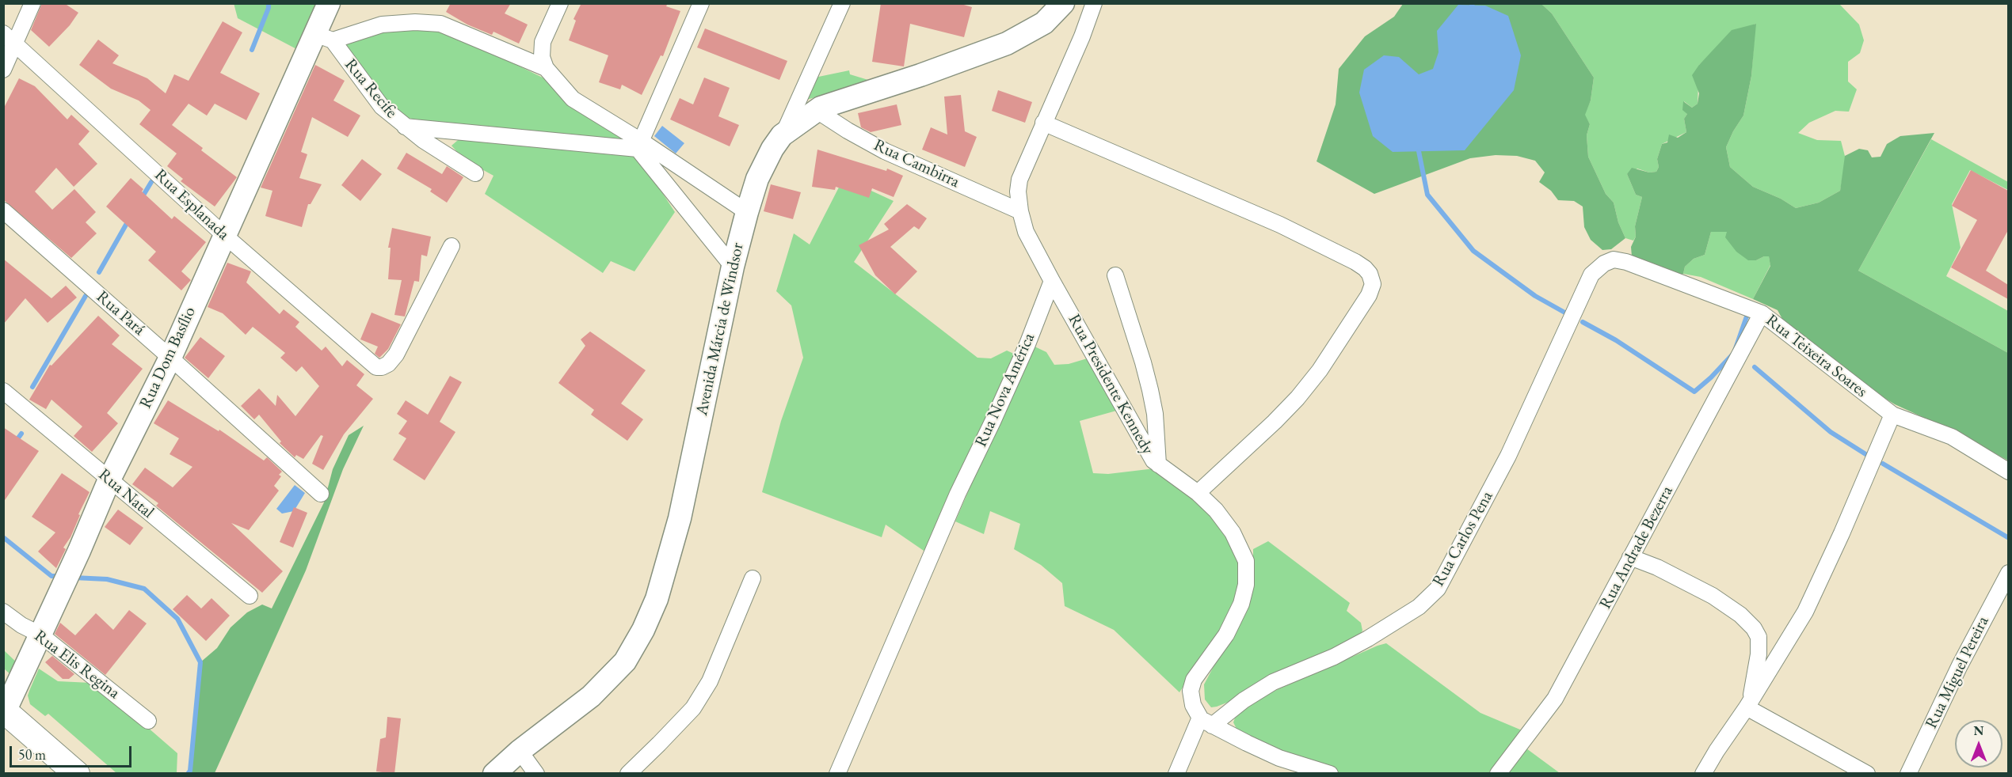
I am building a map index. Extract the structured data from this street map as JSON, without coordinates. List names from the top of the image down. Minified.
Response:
{"streets":{"street":["Rua Recife","Rua Cambirra","Rua Esplanada","Rua Pará","Avenida Márcia de Windsor","Rua Teixeira Soares","Rua Dom Basílio","Rua Presidente Kennedy","Rua Nova América","Rua Natal","Rua Carlos Pena","Rua Andrade Bezerra","Rua Elis Regina","Rua Miguel Pereira"]},"crossings":[["Rua Recife","Rua Dom Basílio"],["Rua Cambirra","Avenida Márcia de Windsor"],["Rua Esplanada","Rua Dom Basílio"],["Rua Pará","Rua Dom Basílio"],["Rua Teixeira Soares","Rua Carlos Pena"],["Rua Teixeira Soares","Rua Andrade Bezerra"],["Rua Dom Basílio","Rua Natal"],["Rua Dom Basílio","Rua Elis Regina"],["Rua Presidente Kennedy","Rua Nova América"],["Rua Presidente Kennedy","Rua Carlos Pena"]],"scale_bar":"50 m","north":"top"}
